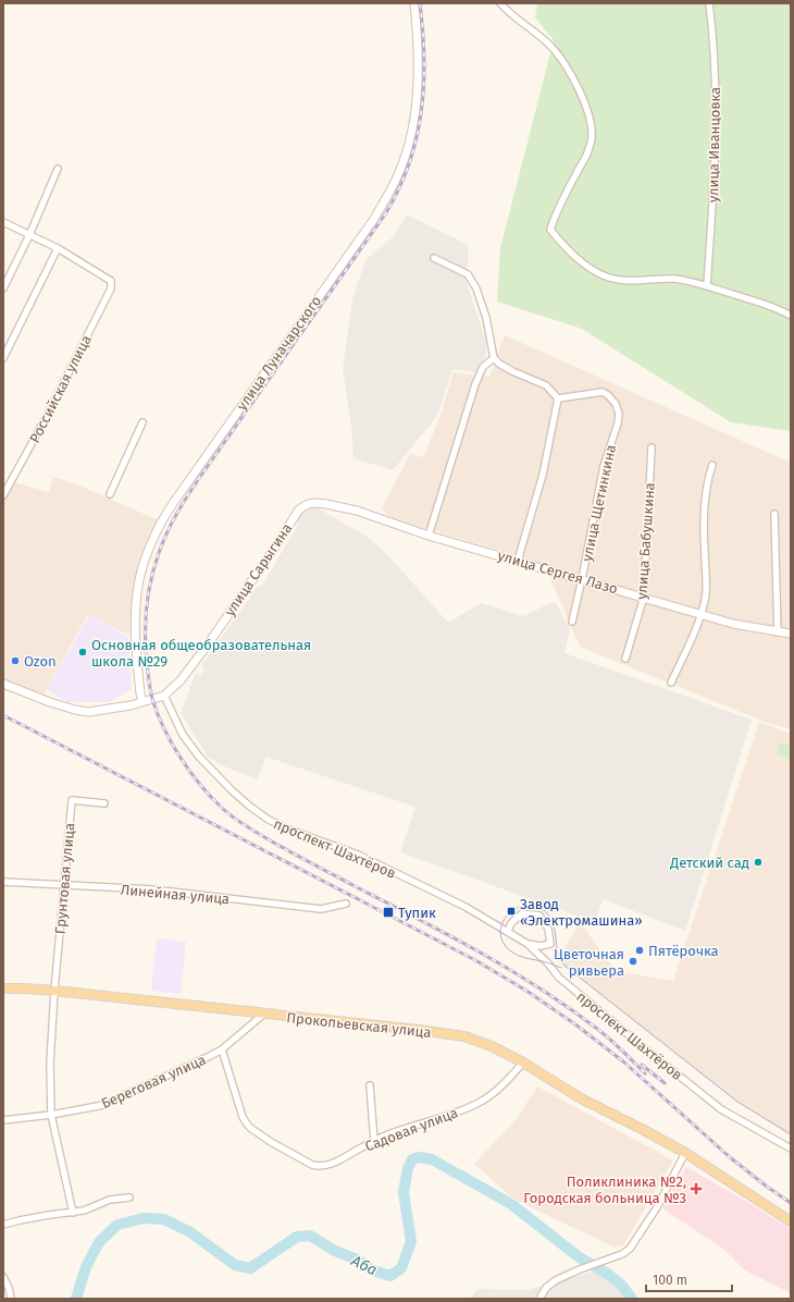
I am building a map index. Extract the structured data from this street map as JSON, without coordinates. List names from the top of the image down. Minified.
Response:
{"streets":{"main road":["улица Луначарского","улица Сарыгина","улица Сергея Лазо","Прокопьевская улица"],"street":["улица Иванцовка","Российская улица","улица Щетинкина","улица Бабушкина","проспект Шахтёров","Грунтовая улица","Линейная улица","Береговая улица","Садовая улица"]},"crossings":[["улица Луначарского","улица Сарыгина"],["улица Щетинкина","улица Сергея Лазо"],["улица Бабушкина","улица Сергея Лазо"],["улица Сарыгина","улица Сергея Лазо"],["улица Сарыгина","проспект Шахтёров"],["Грунтовая улица","Линейная улица"],["Грунтовая улица","Прокопьевская улица"],["Грунтовая улица","Береговая улица"],["Прокопьевская улица","Береговая улица"],["Прокопьевская улица","Садовая улица"],["Береговая улица","Садовая улица"]],"water":["Аба"],"places":{"other":["Основная общеобразовательная школа №29","Ozon","Детский сад","Пятёрочка","Цветочная ривьера"],"transit":["Завод «Электромашина»","Тупик"],"health":["Поликлиника №2, Городская больница №3"]},"scale_bar":"100 m"}
